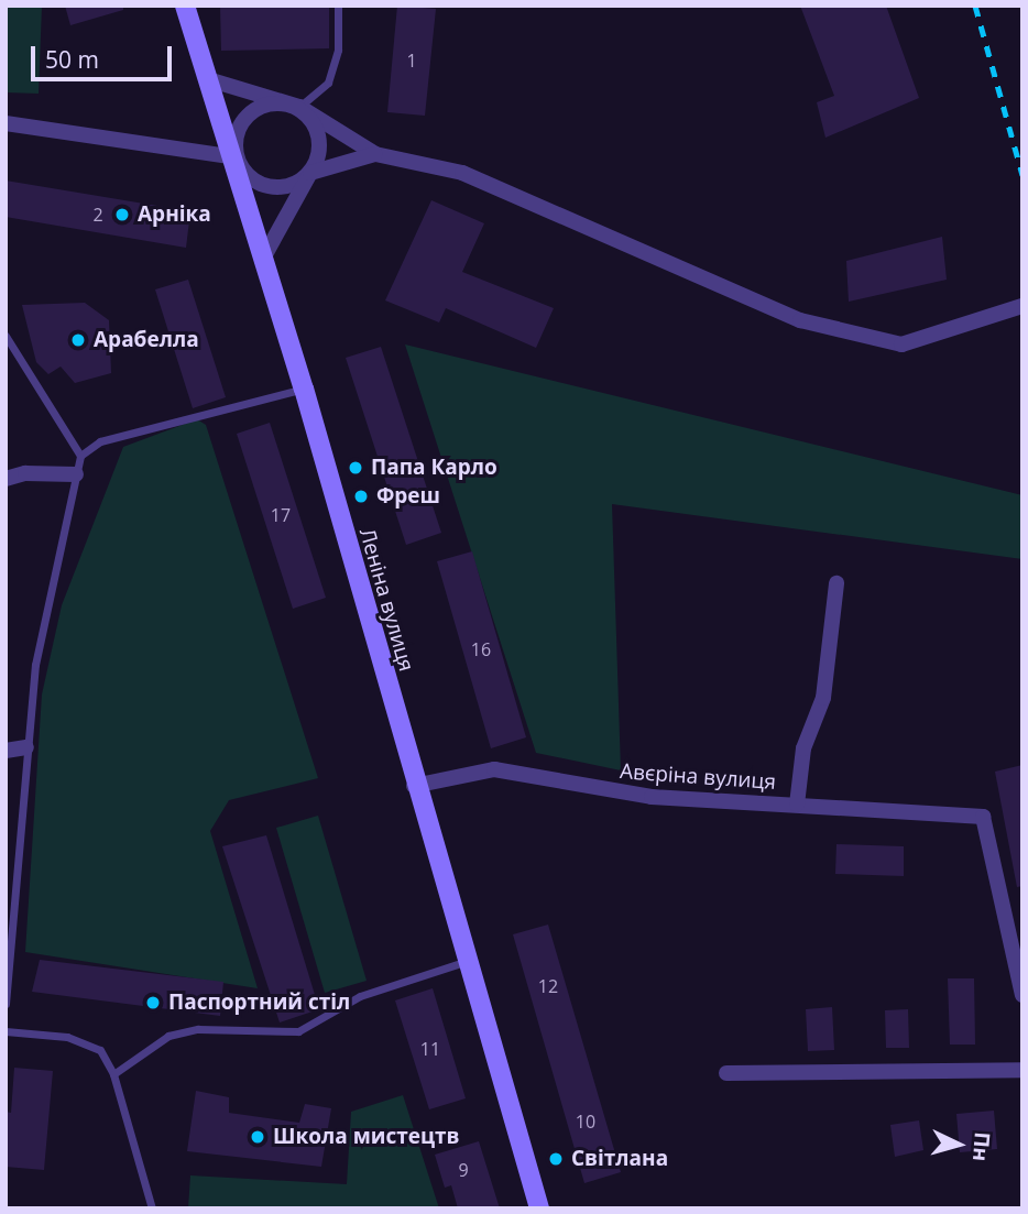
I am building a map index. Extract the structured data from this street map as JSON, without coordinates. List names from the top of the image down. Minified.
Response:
{"streets":{"main road":["Леніна вулиця"],"street":["Авєріна вулиця"]},"crossings":[["Леніна вулиця","Авєріна вулиця"]],"places":["Арніка","Арабелла","Папа Карло","Фреш","Паспортний стіл","Школа мистецтв","Світлана"],"house_numbers":["1","2","17","16","12","11","10","9"],"scale_bar":"50 m","north":"right"}
